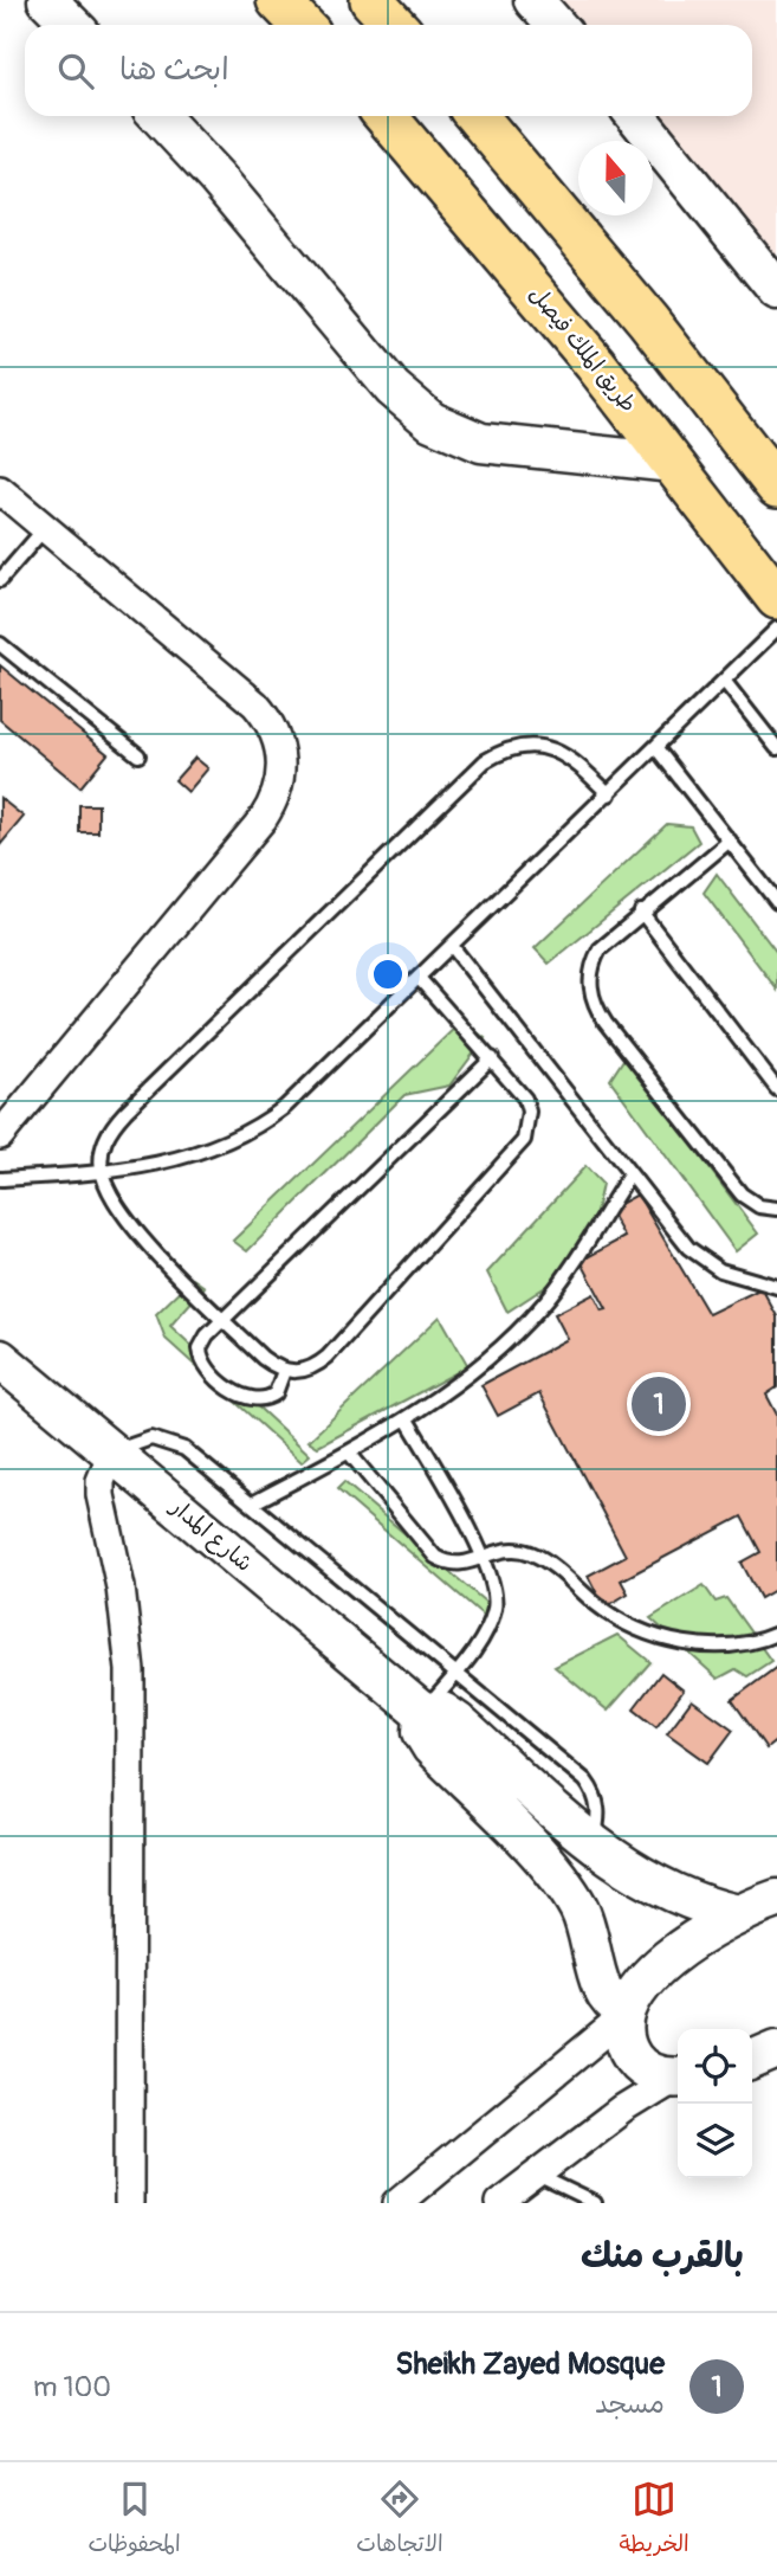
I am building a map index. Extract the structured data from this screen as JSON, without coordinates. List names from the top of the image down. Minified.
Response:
{"streets":{"main road":["طريق الملك فيصل"],"street":["شارع المدار"]},"north":"top","page":{"search":"ابحث هنا","pins":"1","heading":"بالقرب منك","list":[{"mark":"1","name":"Sheikh Zayed Mosque","note":"مسجد","value":"100 m"}],"nav":["الخريطة","الاتجاهات","المحفوظات"]}}
